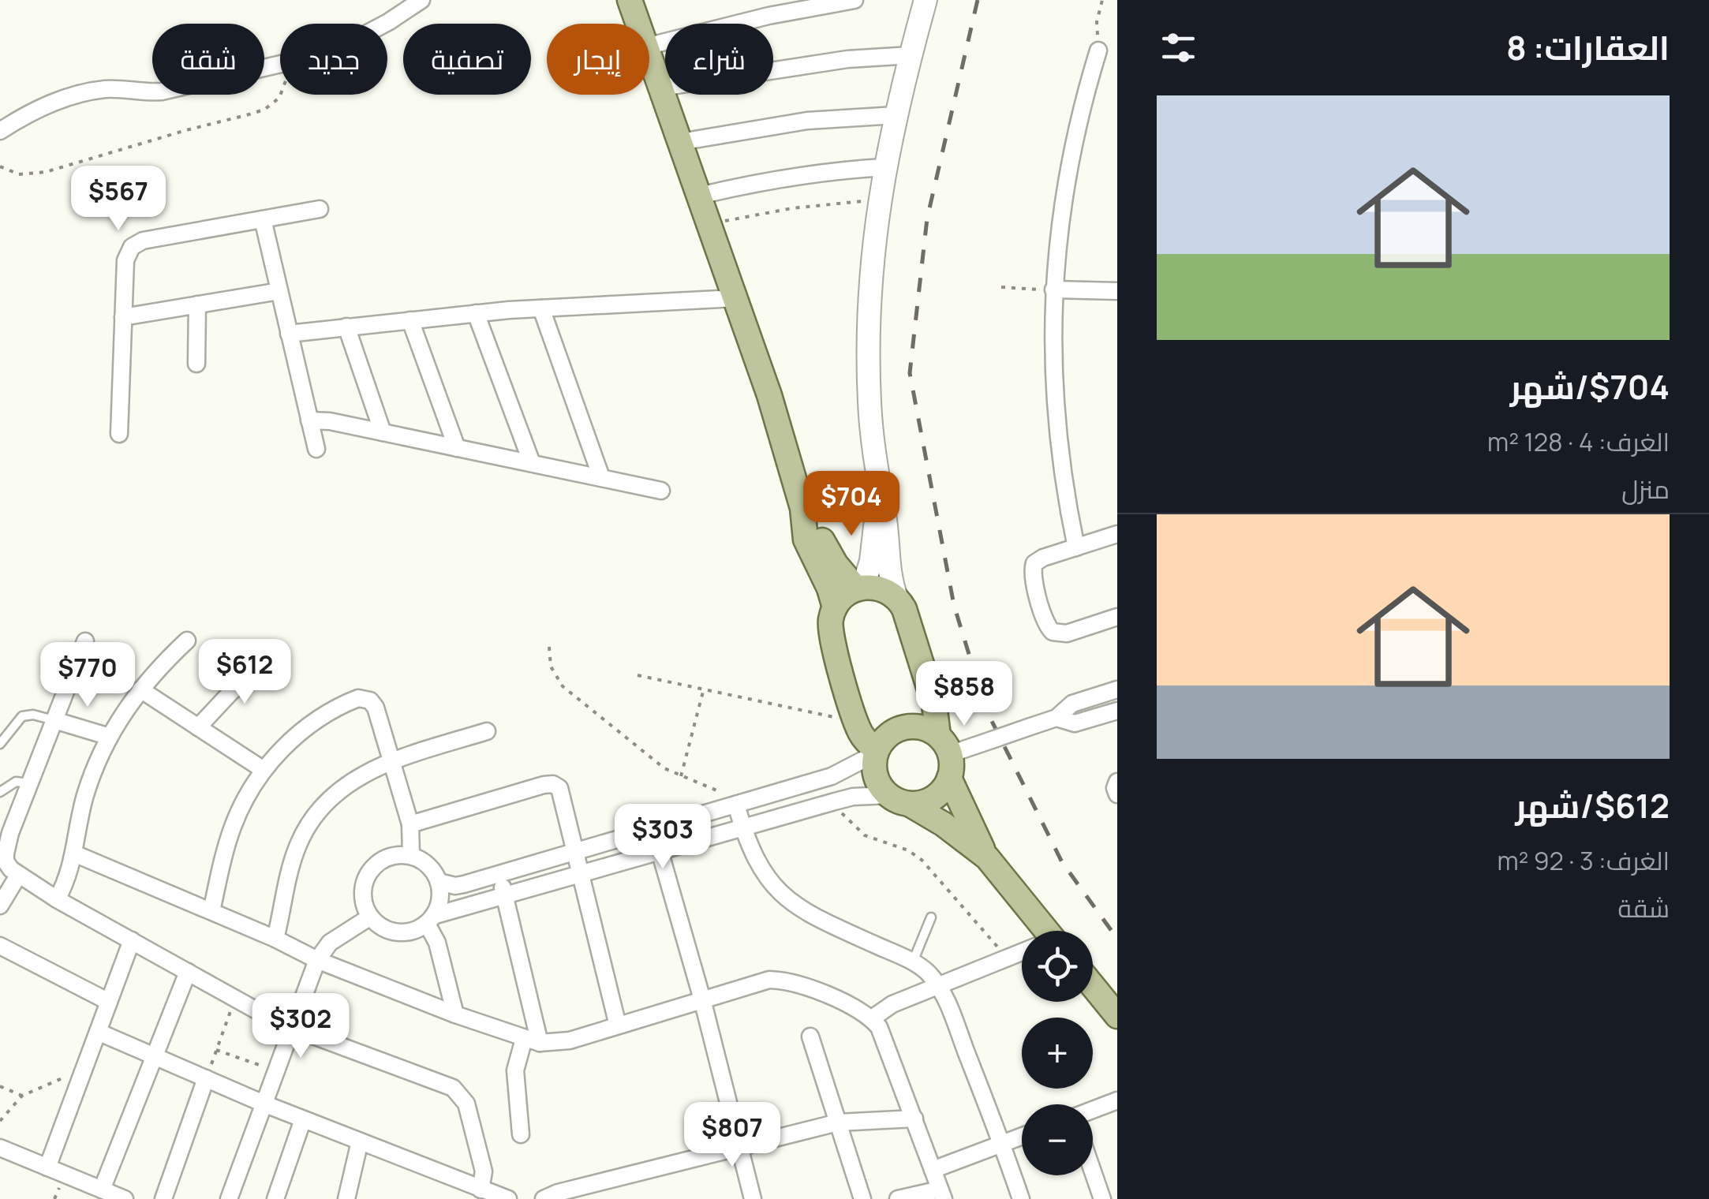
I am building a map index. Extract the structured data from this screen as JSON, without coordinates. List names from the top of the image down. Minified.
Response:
{"page":{"heading":"العقارات: 8","chip":["شراء","إيجار","تصفية","جديد","شقة"],"list":[{"name":"$704/شهر","note":"الغرف: 4 · 128 m² · منزل"},{"name":"$612/شهر","note":"الغرف: 3 · 92 m² · شقة"}],"price":["$567","$704","$612","$770","$858","$303","$302","$807"],"map_buttons":["+","−"]}}
